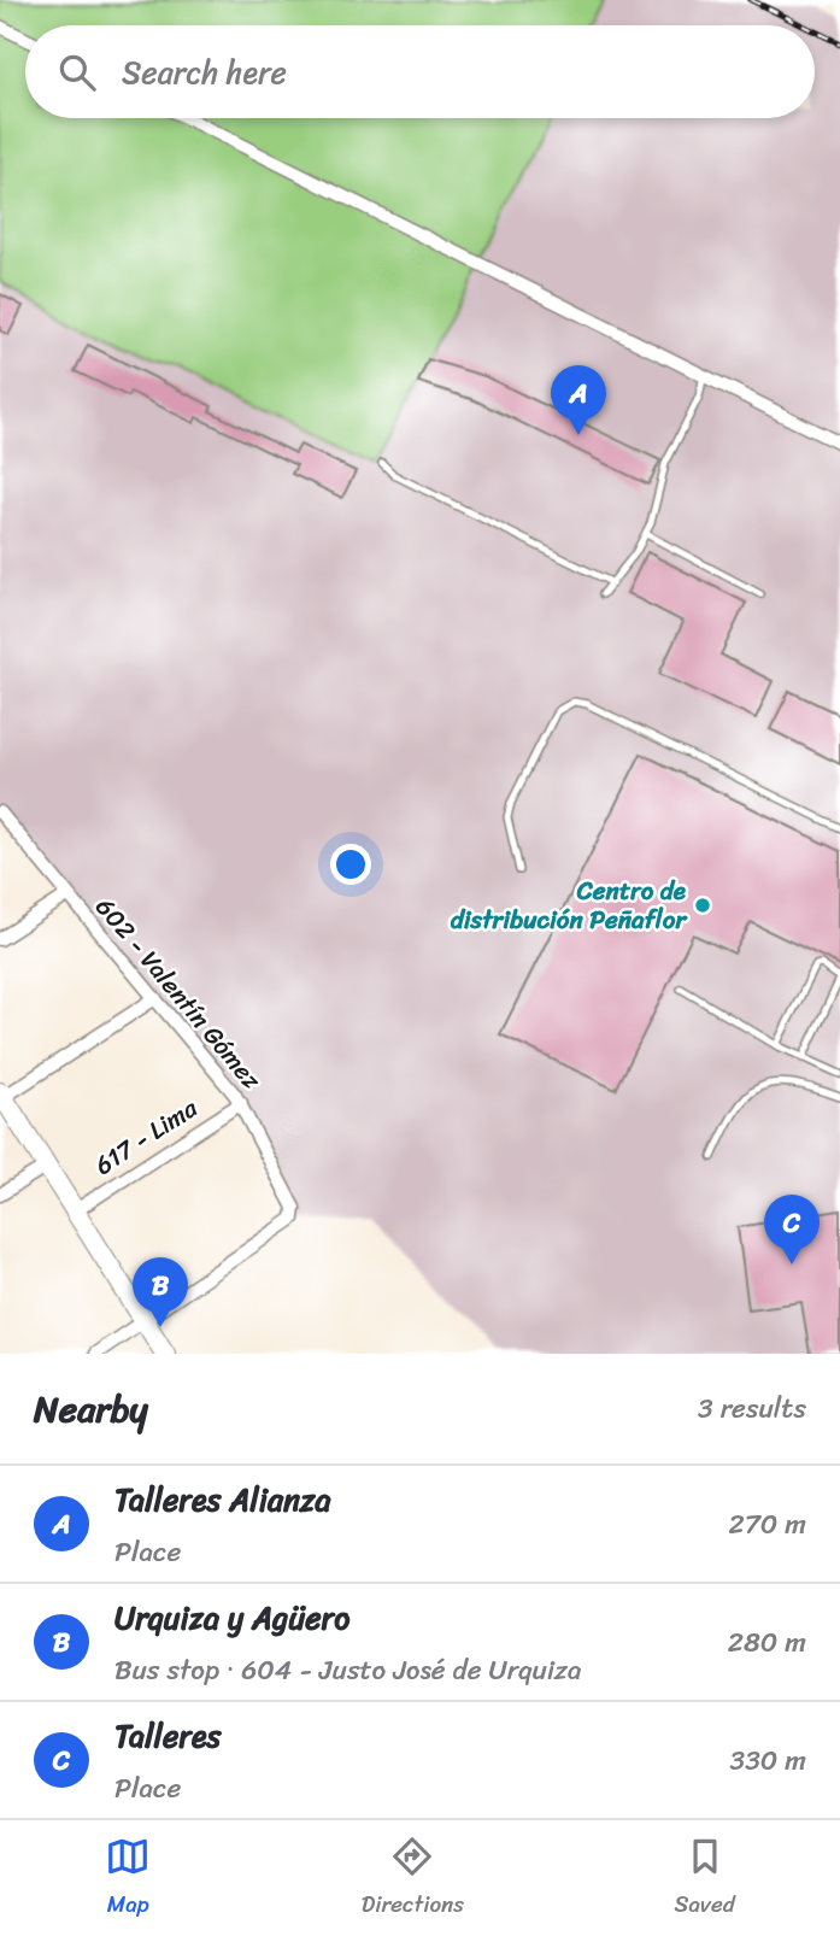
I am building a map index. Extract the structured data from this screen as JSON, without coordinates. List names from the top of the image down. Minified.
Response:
{"streets":{"street":["602 - Valentín Gómez","617 - Lima"]},"crossings":[["602 - Valentín Gómez","617 - Lima"]],"places":["Centro de distribución Peñaflor"],"page":{"search":"Search here","pins":["A","C","B"],"heading":["Nearby","3 results"],"list":[{"mark":"A","name":"Talleres Alianza","note":"Place","value":"270 m"},{"mark":"B","name":"Urquiza y Agüero","note":"Bus stop · 604 - Justo José de Urquiza","value":"280 m"},{"mark":"C","name":"Talleres","note":"Place","value":"330 m"}],"nav":["Map","Directions","Saved"]}}
